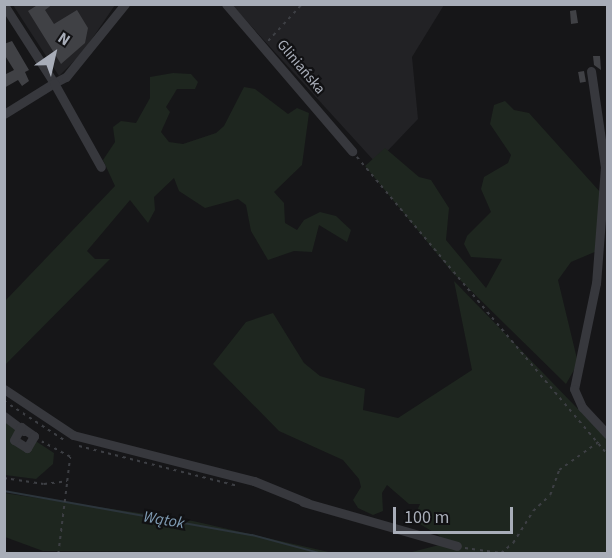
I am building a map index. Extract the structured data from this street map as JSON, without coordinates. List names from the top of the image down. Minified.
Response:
{"streets":{"street":["Gliniańska"]},"water":["Wątok"],"scale_bar":"100 m","north":"top right"}
